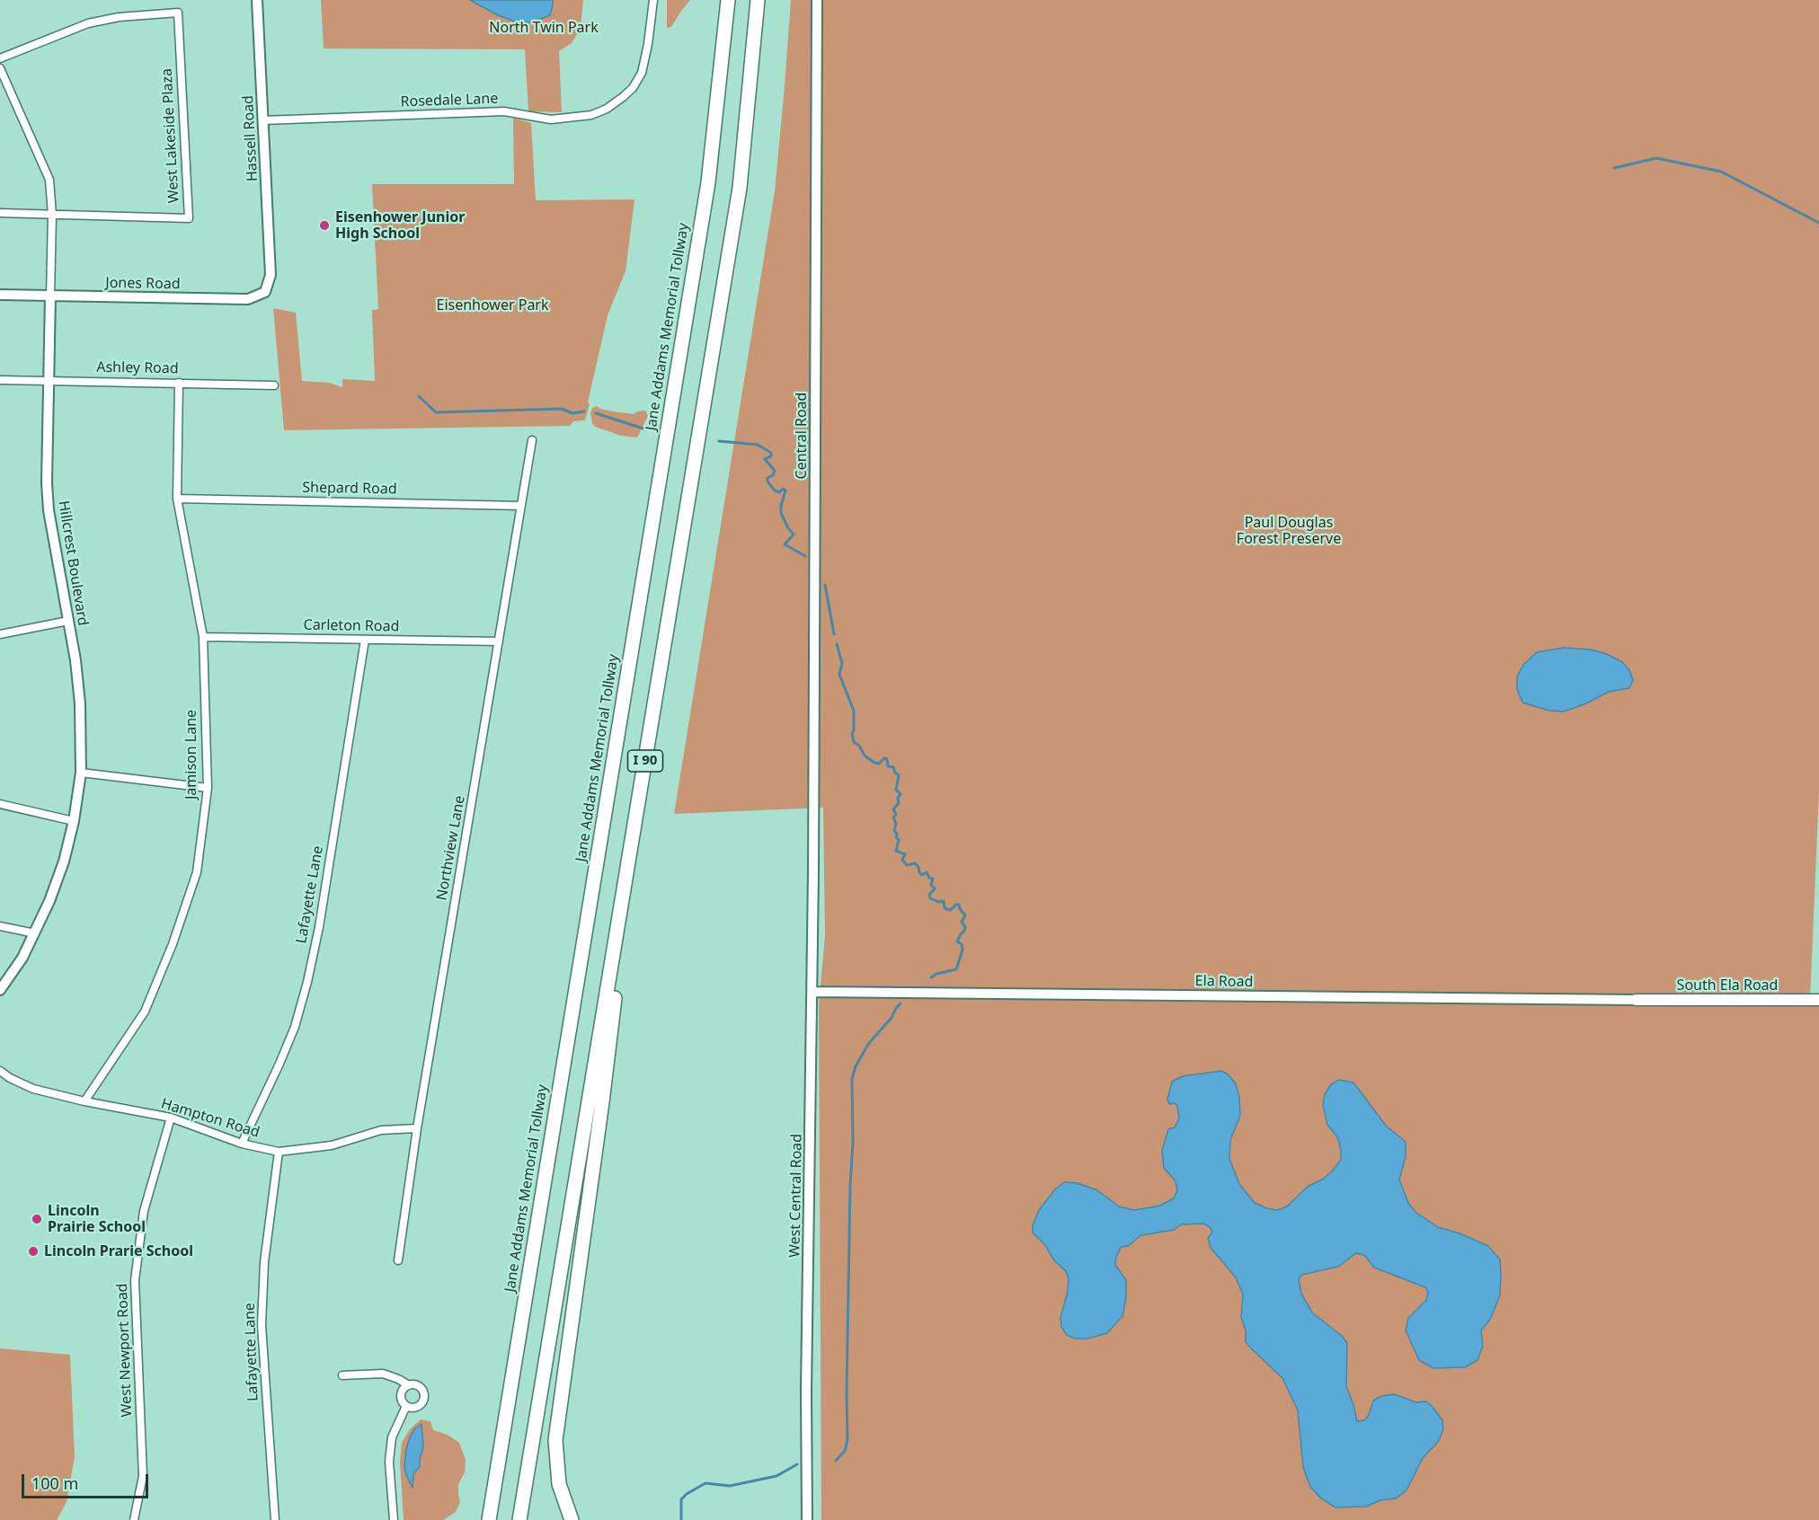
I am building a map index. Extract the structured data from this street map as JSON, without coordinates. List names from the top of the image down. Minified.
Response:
{"streets":{"highway":["Jane Addams Memorial Tollway","I 90"],"main road":["South Ela Road"],"street":["Rosedale Lane","West Lakeside Plaza","Hassell Road","Jones Road","Ashley Road","Central Road","Shepard Road","Hillcrest Boulevard","Carleton Road","Jamison Lane","Northview Lane","Lafayette Lane","Ela Road","Hampton Road","West Central Road","West Newport Road"]},"crossings":[["Rosedale Lane","Hassell Road"],["West Lakeside Plaza","Hillcrest Boulevard"],["Hassell Road","Jones Road"],["Jones Road","Hillcrest Boulevard"],["Ashley Road","Hillcrest Boulevard"],["Ashley Road","Jamison Lane"],["Central Road","West Central Road"],["Shepard Road","Jamison Lane"],["Shepard Road","Northview Lane"],["Carleton Road","Jamison Lane"],["Carleton Road","Northview Lane"],["Carleton Road","Lafayette Lane"],["Jamison Lane","Hampton Road"],["Northview Lane","Hampton Road"],["Lafayette Lane","Hampton Road"],["Ela Road","South Ela Road"],["Ela Road","West Central Road"],["Hampton Road","West Newport Road"]],"parks":["North Twin Park","Eisenhower Park","Paul Douglas Forest Preserve"],"places":["Eisenhower Junior High School","Lincoln Prairie School","Lincoln Prarie School"],"scale_bar":"100 m"}
